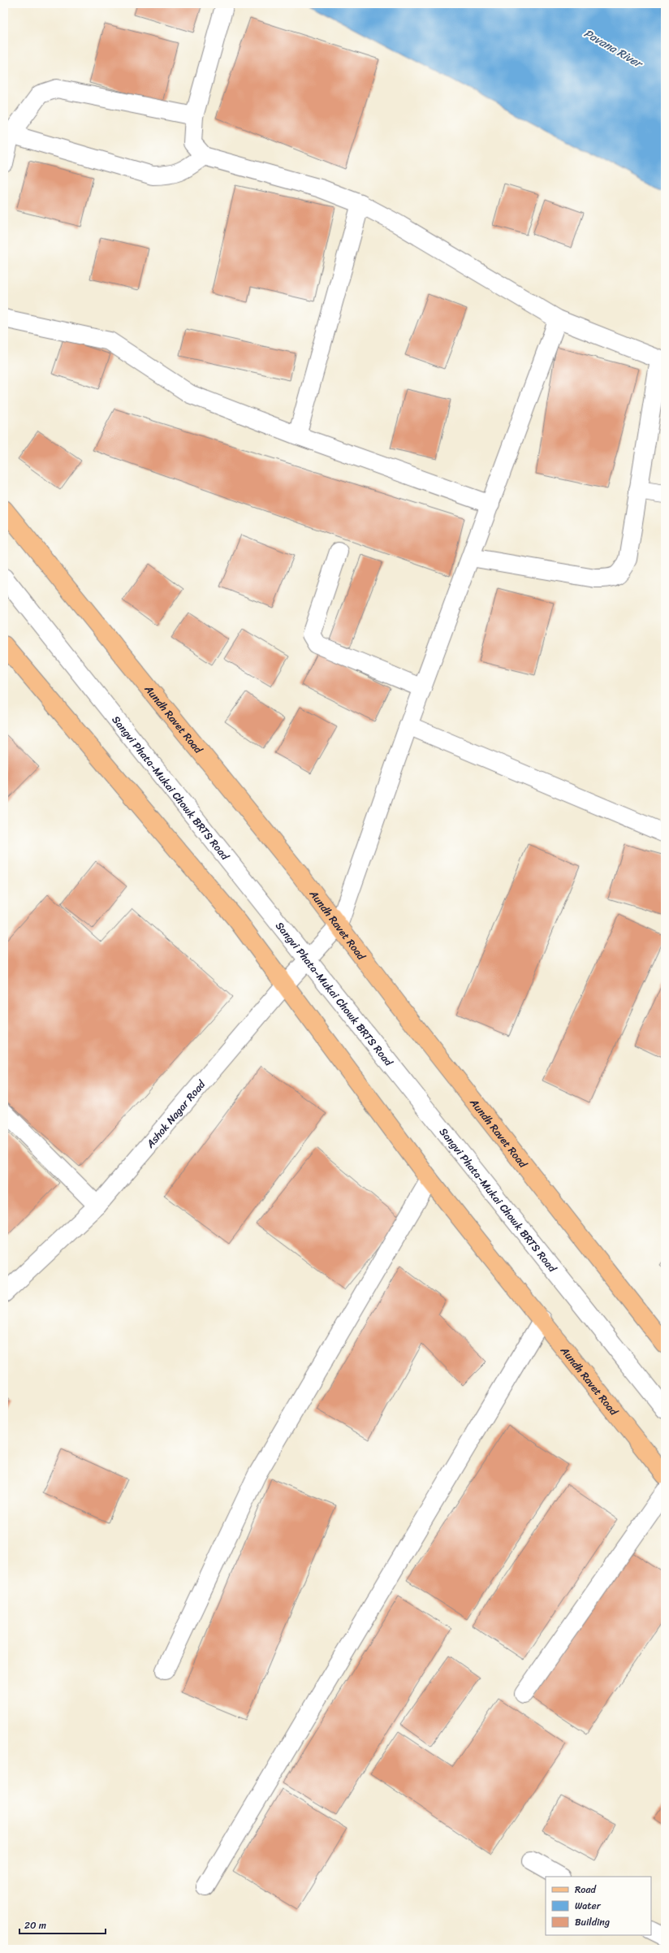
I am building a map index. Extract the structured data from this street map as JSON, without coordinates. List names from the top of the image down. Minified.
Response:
{"streets":{"main road":["Aundh Ravet Road"],"street":["Sangvi Phata-Mukai Chowk BRTS Road","Ashok Nagar Road"]},"crossings":[["Aundh Ravet Road","Ashok Nagar Road"],["Sangvi Phata-Mukai Chowk BRTS Road","Ashok Nagar Road"]],"water":["Pavana River"],"legend":["Road","Water","Building"],"scale_bar":"20 m"}
